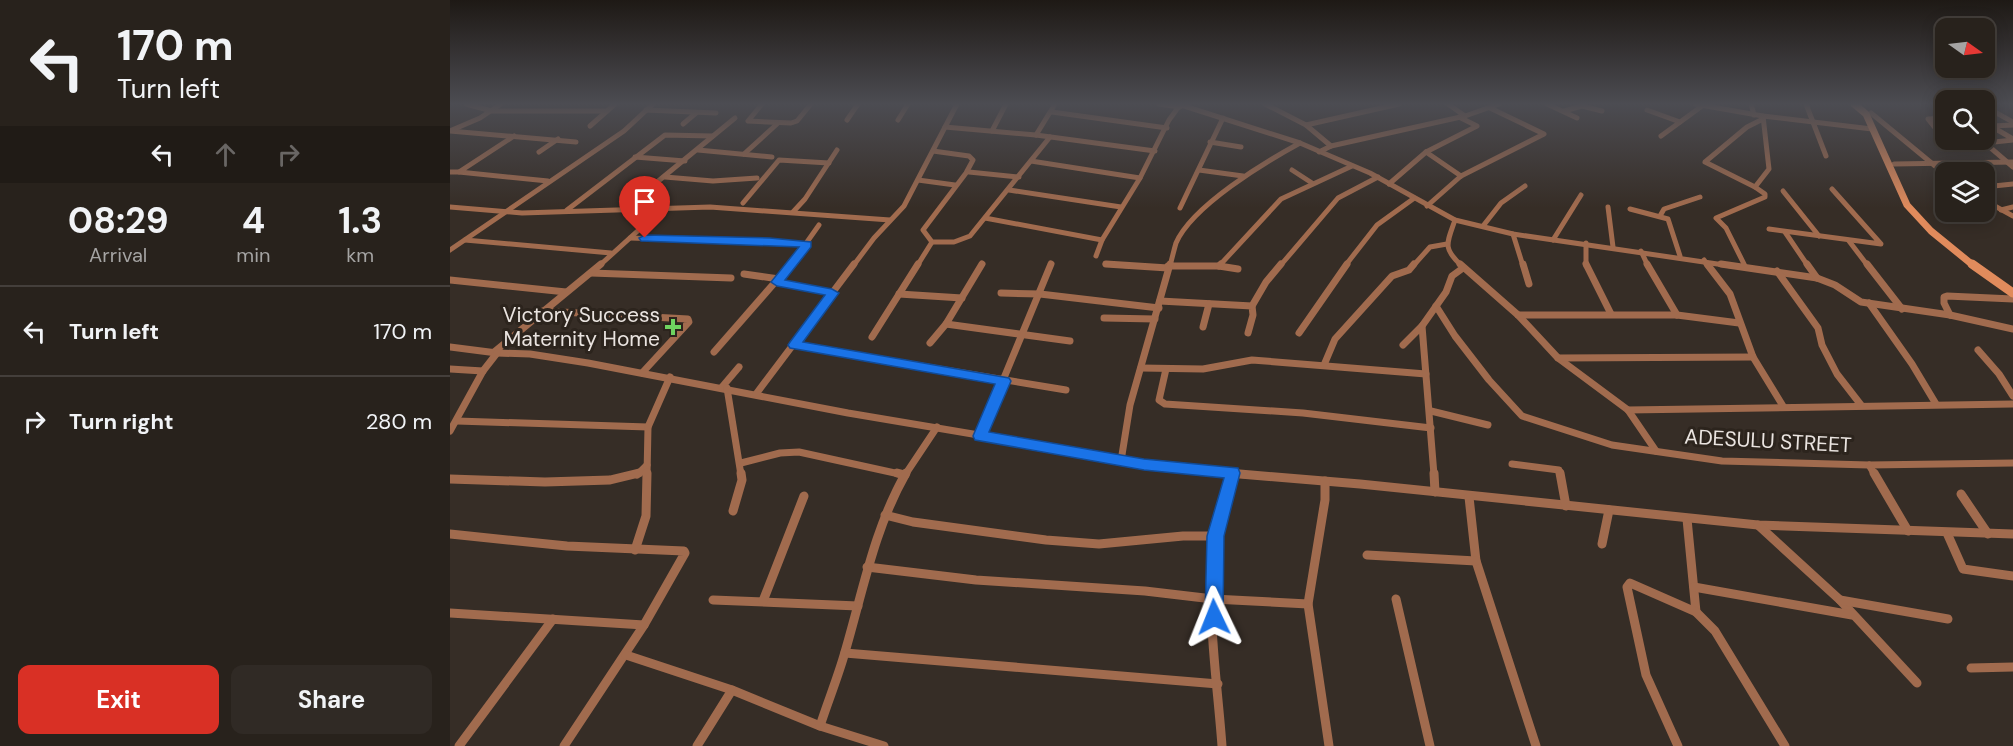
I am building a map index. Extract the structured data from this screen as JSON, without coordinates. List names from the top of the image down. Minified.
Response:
{"streets":{"street":["ADESULU STREET"]},"places":{"health":["Victory Success Maternity Home"]},"north":"right","page":{"turn":["170 m","Turn left"],"eta":["08:29","Arrival","4","min","1.3","km"],"list":[{"name":"Turn left","value":"170 m"},{"name":"Turn right","value":"280 m"}],"buttons":["Exit","Share"]}}
